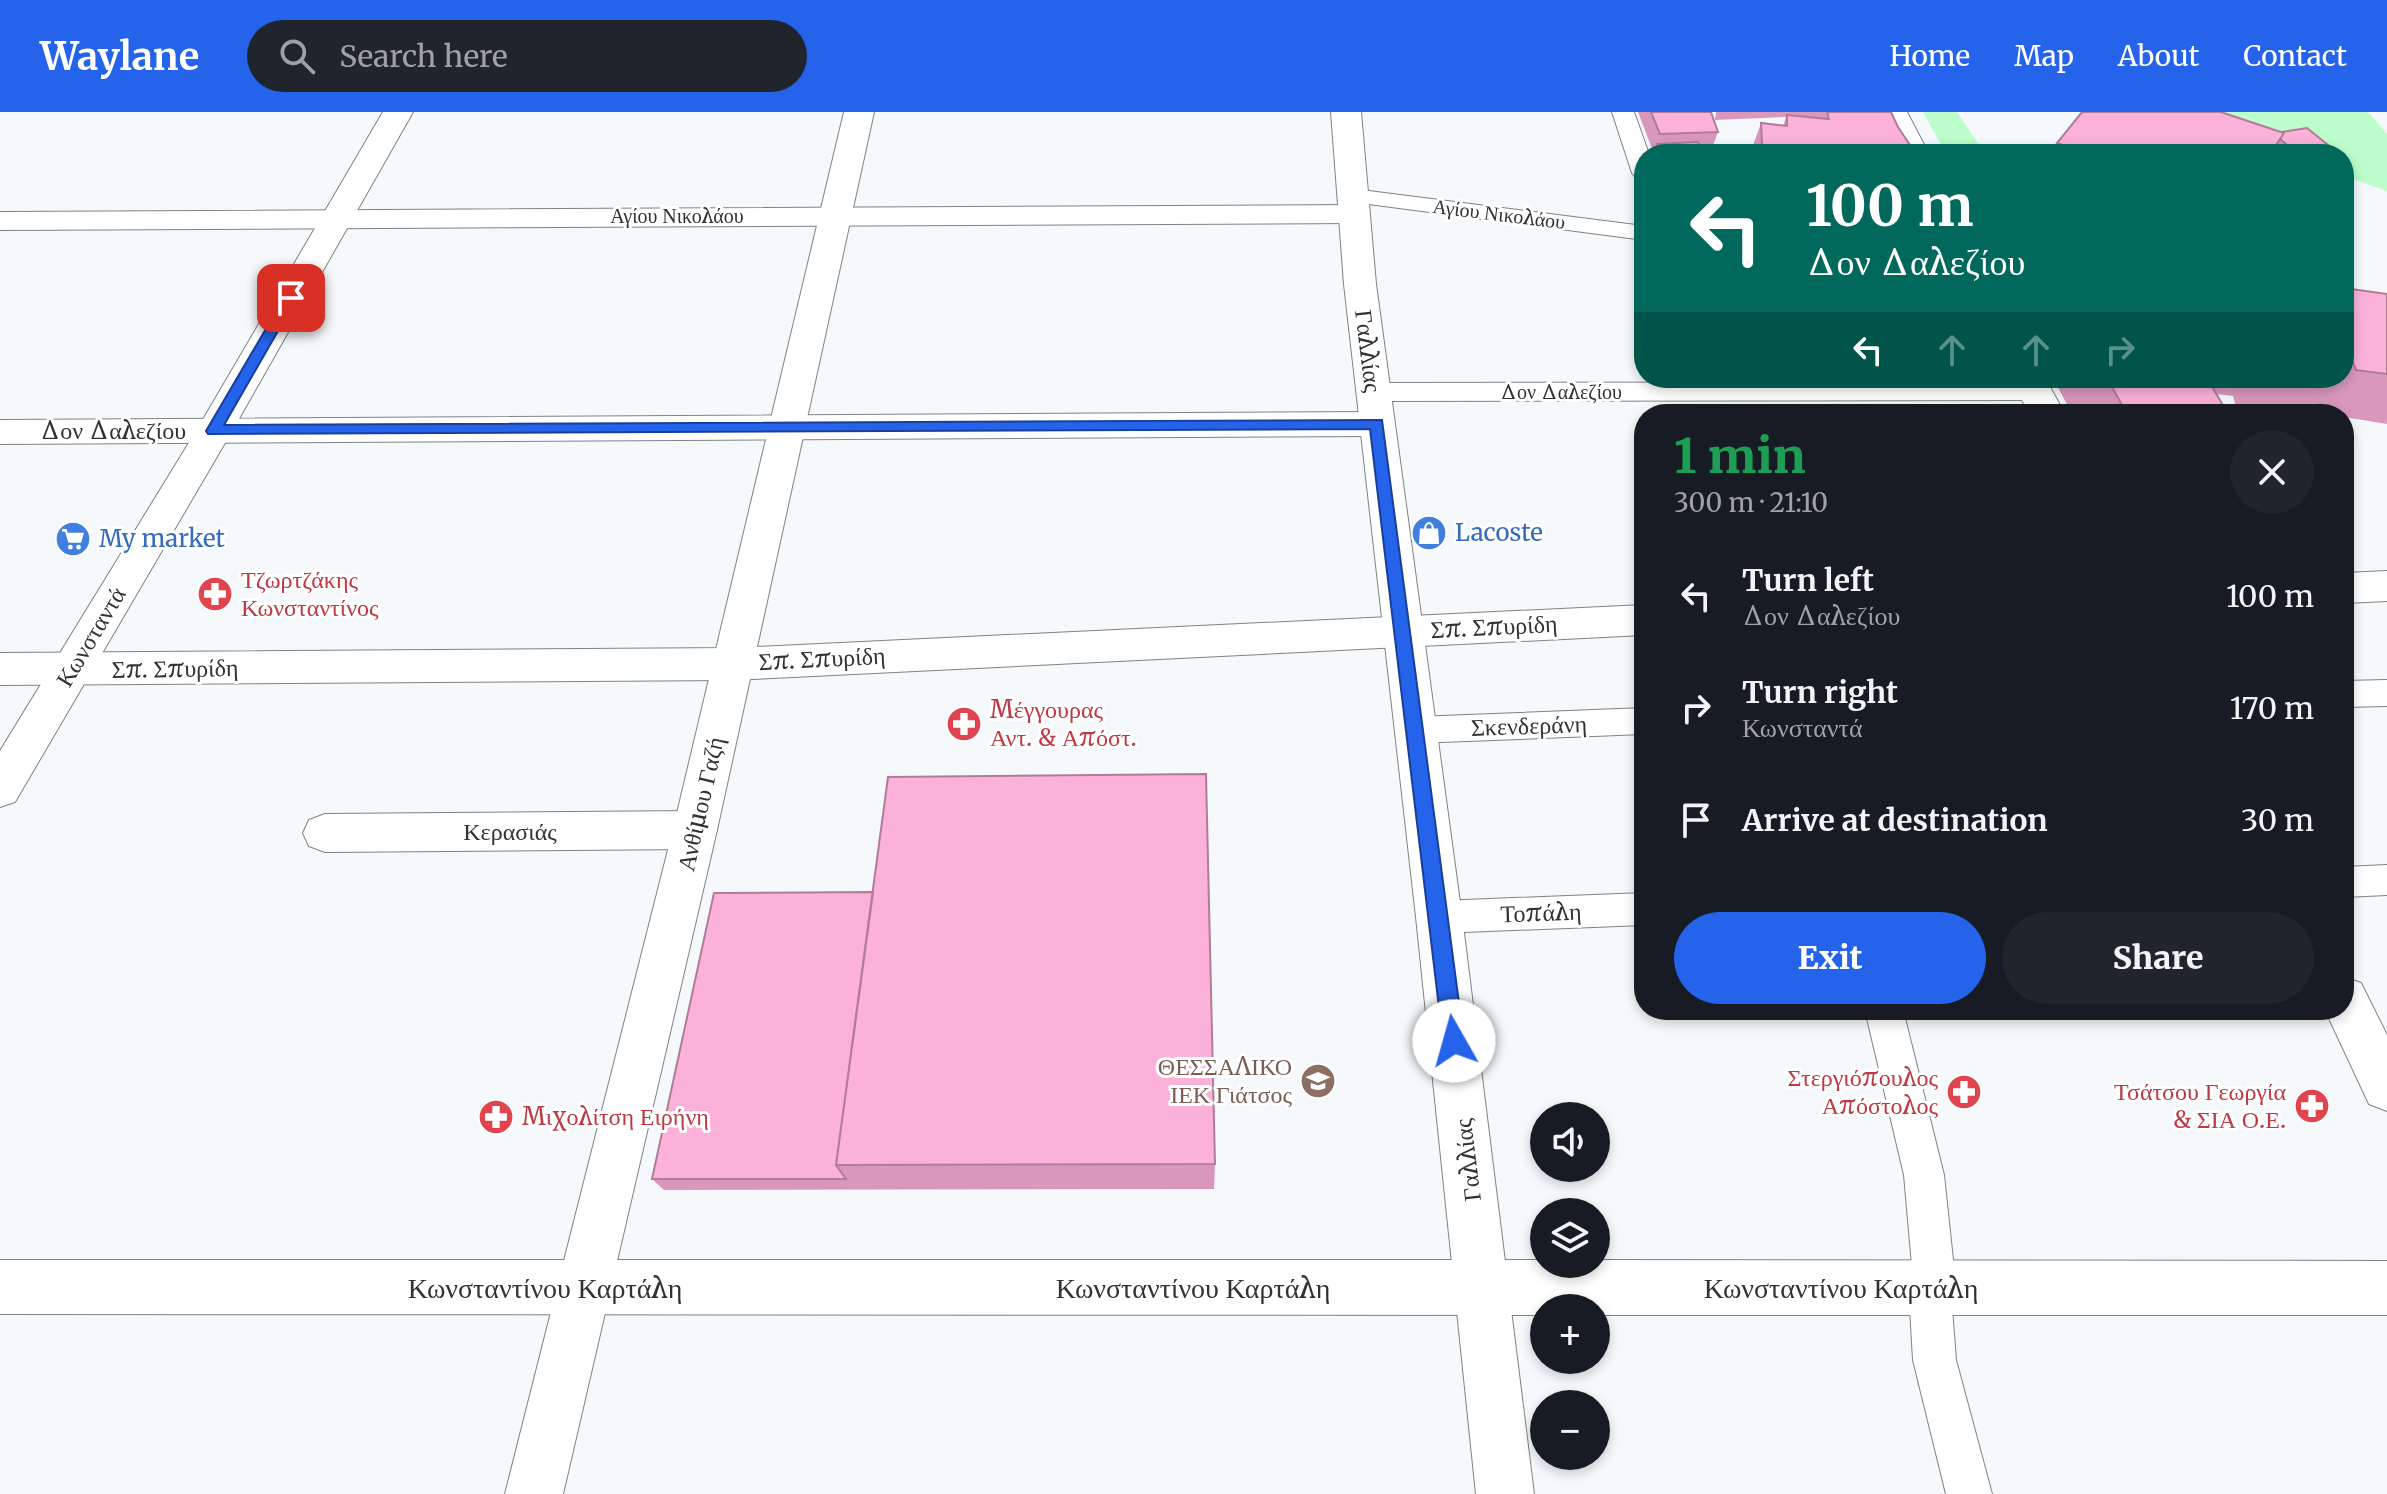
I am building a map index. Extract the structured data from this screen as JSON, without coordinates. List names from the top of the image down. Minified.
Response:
{"streets":{"street":["Αγίου Νικολάου","Γαλλίας","Δον Δαλεζίου","Σπ. Σπυρίδη","Κωνσταντά","Σκενδεράνη","Ανθίμου Γαζή","Κερασιάς","Τοπάλη","Κωνσταντίνου Καρτάλη"]},"crossings":[["Αγίου Νικολάου","Γαλλίας"],["Αγίου Νικολάου","Κωνσταντά"],["Αγίου Νικολάου","Ανθίμου Γαζή"],["Γαλλίας","Δον Δαλεζίου"],["Γαλλίας","Σπ. Σπυρίδη"],["Γαλλίας","Σκενδεράνη"],["Γαλλίας","Τοπάλη"],["Γαλλίας","Κωνσταντίνου Καρτάλη"],["Δον Δαλεζίου","Κωνσταντά"],["Δον Δαλεζίου","Ανθίμου Γαζή"],["Σπ. Σπυρίδη","Κωνσταντά"],["Σπ. Σπυρίδη","Ανθίμου Γαζή"],["Ανθίμου Γαζή","Κερασιάς"],["Ανθίμου Γαζή","Κωνσταντίνου Καρτάλη"]],"places":{"shop":["Lacoste"],"supermarket":["My market"],"pharmacy":["Τζωρτζάκης Κωνσταντίνος","Μέγγουρας Αντ. & Απόστ.","Στεργιόπουλος Απόστολος","Τσάτσου Γεωργία & ΣΙΑ Ο.Ε.","Μιχολίτση Ειρήνη"],"school or university":["ΘΕΣΣΑΛΙΚΟ ΙΕΚ Γιάτσος"]},"page":{"header":"Waylane","search":"Search here","nav":["Home","Map","About","Contact"],"turn":["100 m","Δον Δαλεζίου"],"heading":["1 min","300 m · 21:10"],"list":[{"name":"Turn left","note":"Δον Δαλεζίου","value":"100 m"},{"name":"Turn right","note":"Κωνσταντά","value":"170 m"},{"name":"Arrive at destination","value":"30 m"}],"buttons":["Exit","Share"],"map_buttons":["+","−"]}}
